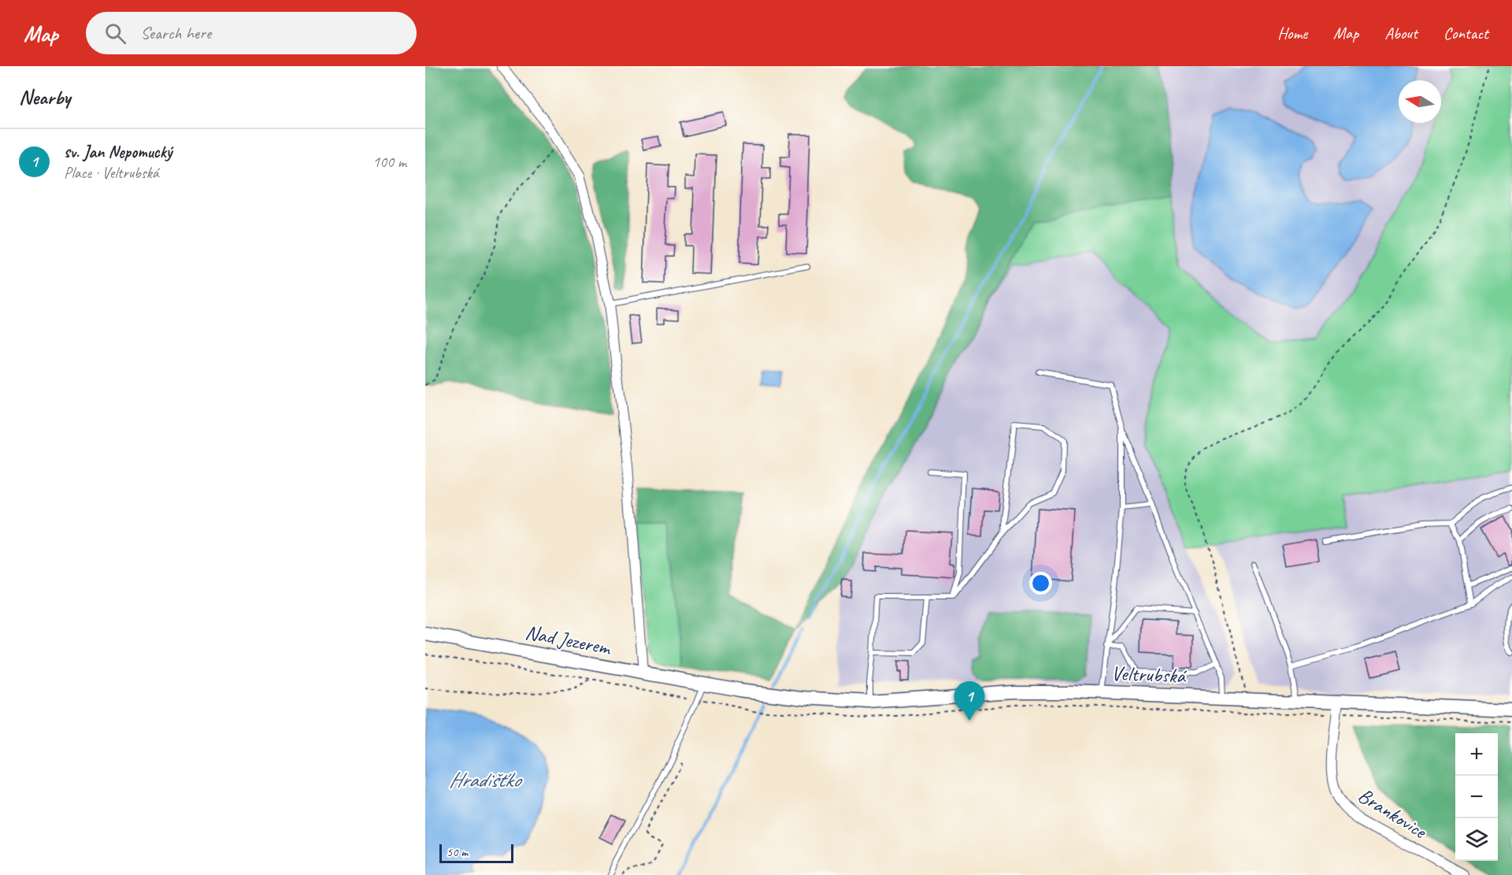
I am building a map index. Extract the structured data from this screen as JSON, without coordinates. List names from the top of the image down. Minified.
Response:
{"streets":{"street":["Nad Jezerem","Veltrubská","Brankovice"]},"crossings":[["Nad Jezerem","Veltrubská"],["Veltrubská","Brankovice"]],"water":["Hradišťko"],"scale_bar":"50 m","north":"left","page":{"header":"Map","search":"Search here","nav":["Home","Map","About","Contact"],"heading":"Nearby","list":[{"mark":"1","name":"sv. Jan Nepomucký","note":"Place · Veltrubská","value":"100 m"}],"pins":"1","map_buttons":["+","−"],"scale":"50 m"}}
